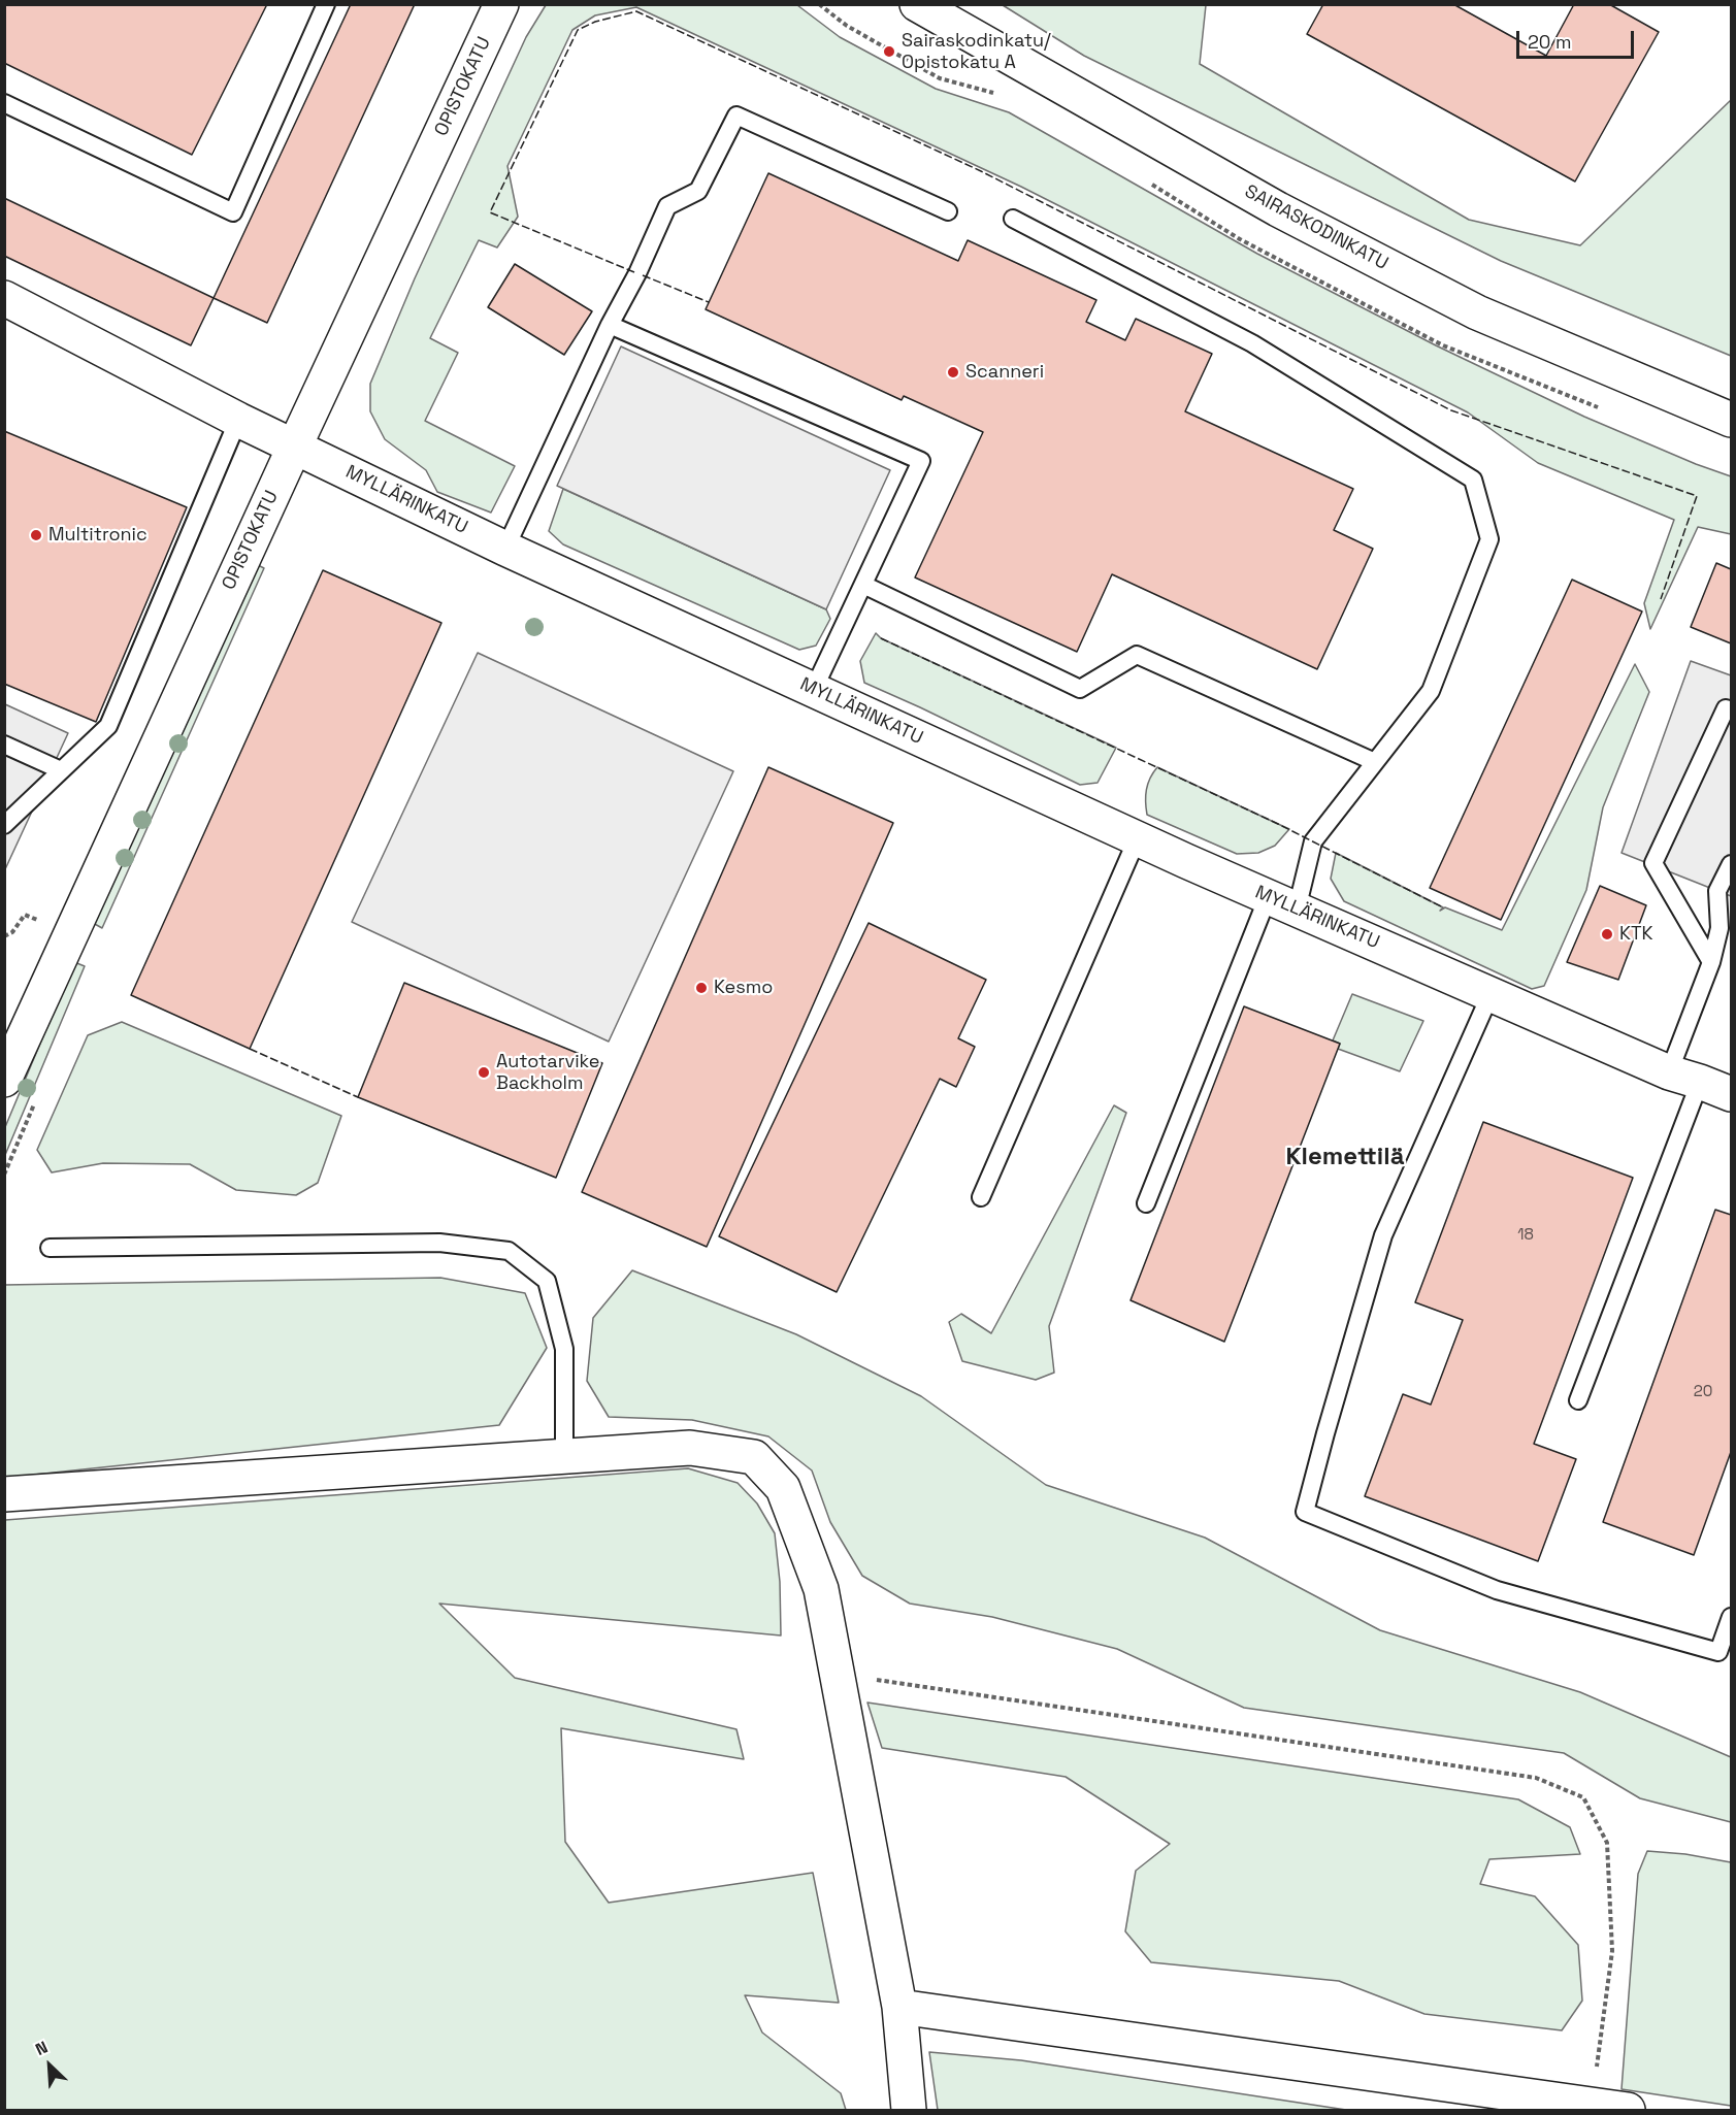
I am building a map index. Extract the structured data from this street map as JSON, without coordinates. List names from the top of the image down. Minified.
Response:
{"streets":{"street":["OPISTOKATU","SAIRASKODINKATU","MYLLÄRINKATU"]},"crossings":[["OPISTOKATU","MYLLÄRINKATU"]],"districts":["Klemettilä"],"places":["Sairaskodinkatu/ Opistokatu A","Scanneri","Multitronic","KTK","Kesmo","Autotarvike Backholm"],"house_numbers":["18","20"],"scale_bar":"20 m","north":"top left"}
